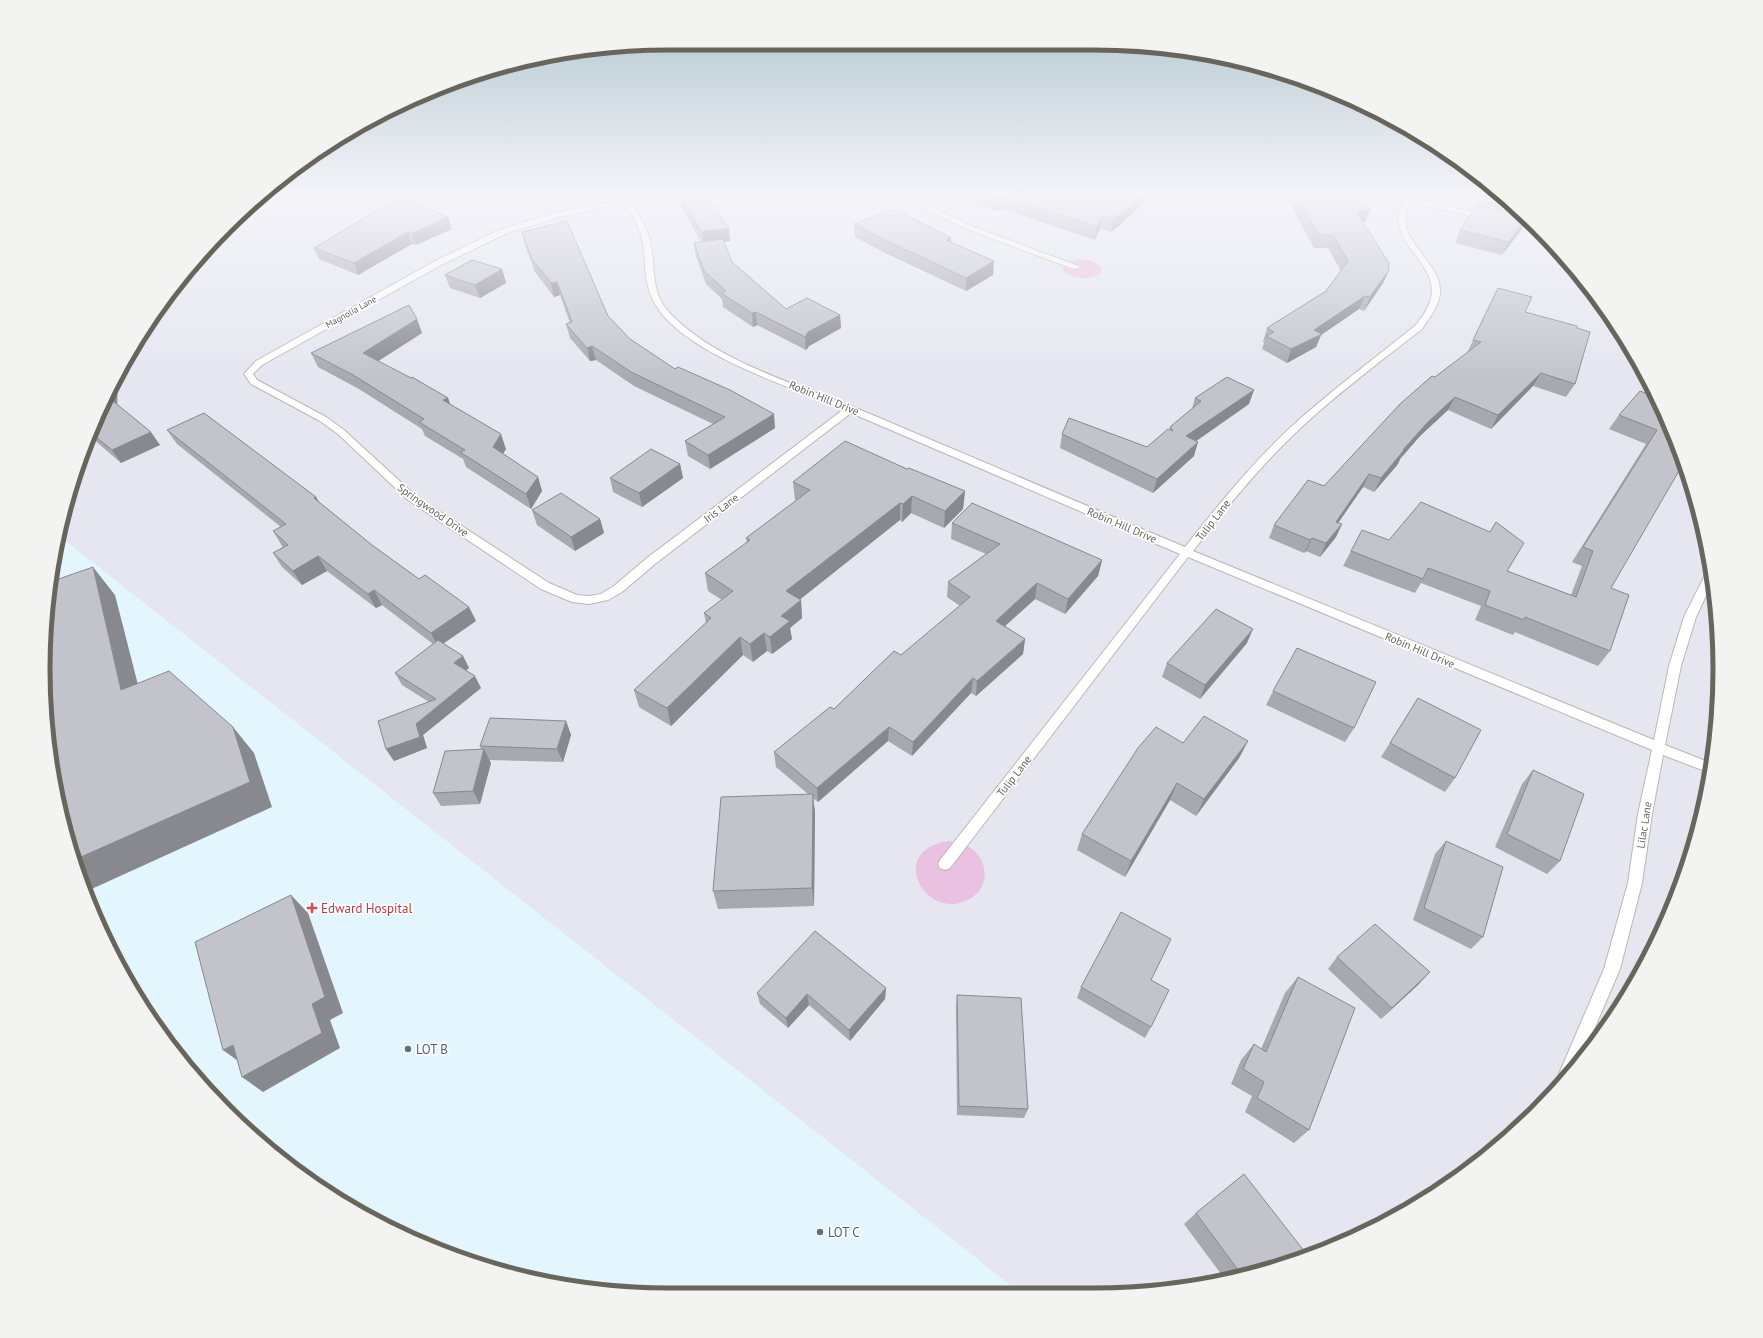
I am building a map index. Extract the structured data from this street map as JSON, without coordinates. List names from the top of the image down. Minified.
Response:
{"streets":{"street":["Magnolia Lane","Robin Hill Drive","Iris Lane","Springwood Drive","Tulip Lane","Lilac Lane"]},"crossings":[["Magnolia Lane","Springwood Drive"],["Robin Hill Drive","Iris Lane"],["Robin Hill Drive","Tulip Lane"],["Robin Hill Drive","Lilac Lane"],["Iris Lane","Springwood Drive"]],"places":{"health":["Edward Hospital"],"other":["LOT B","LOT C"]}}
